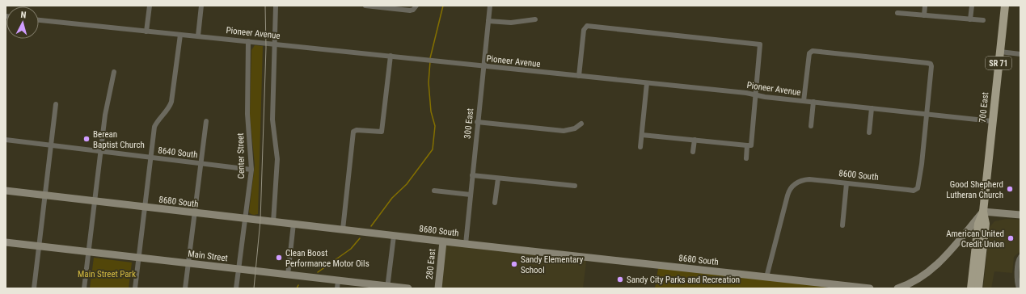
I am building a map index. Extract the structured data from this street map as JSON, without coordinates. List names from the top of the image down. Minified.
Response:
{"streets":{"main road":["SR 71","700 East"],"street":["Pioneer Avenue","300 East","8640 South","Center Street","8600 South","8680 South","Main Street","280 East"]},"crossings":[["Pioneer Avenue","700 East"],["Pioneer Avenue","300 East"],["Pioneer Avenue","Center Street"],["Pioneer Avenue","8600 South"],["300 East","8680 South"],["8640 South","Center Street"],["Center Street","8680 South"],["Center Street","Main Street"],["8600 South","8680 South"],["8680 South","280 East"]],"parks":["Main Street Park"],"places":["Berean Baptist Church","Good Shepherd Lutheran Church","American United Credit Union","Clean Boost Performance Motor Oils","Sandy Elementary School","Sandy City Parks and Recreation"],"north":"top"}
